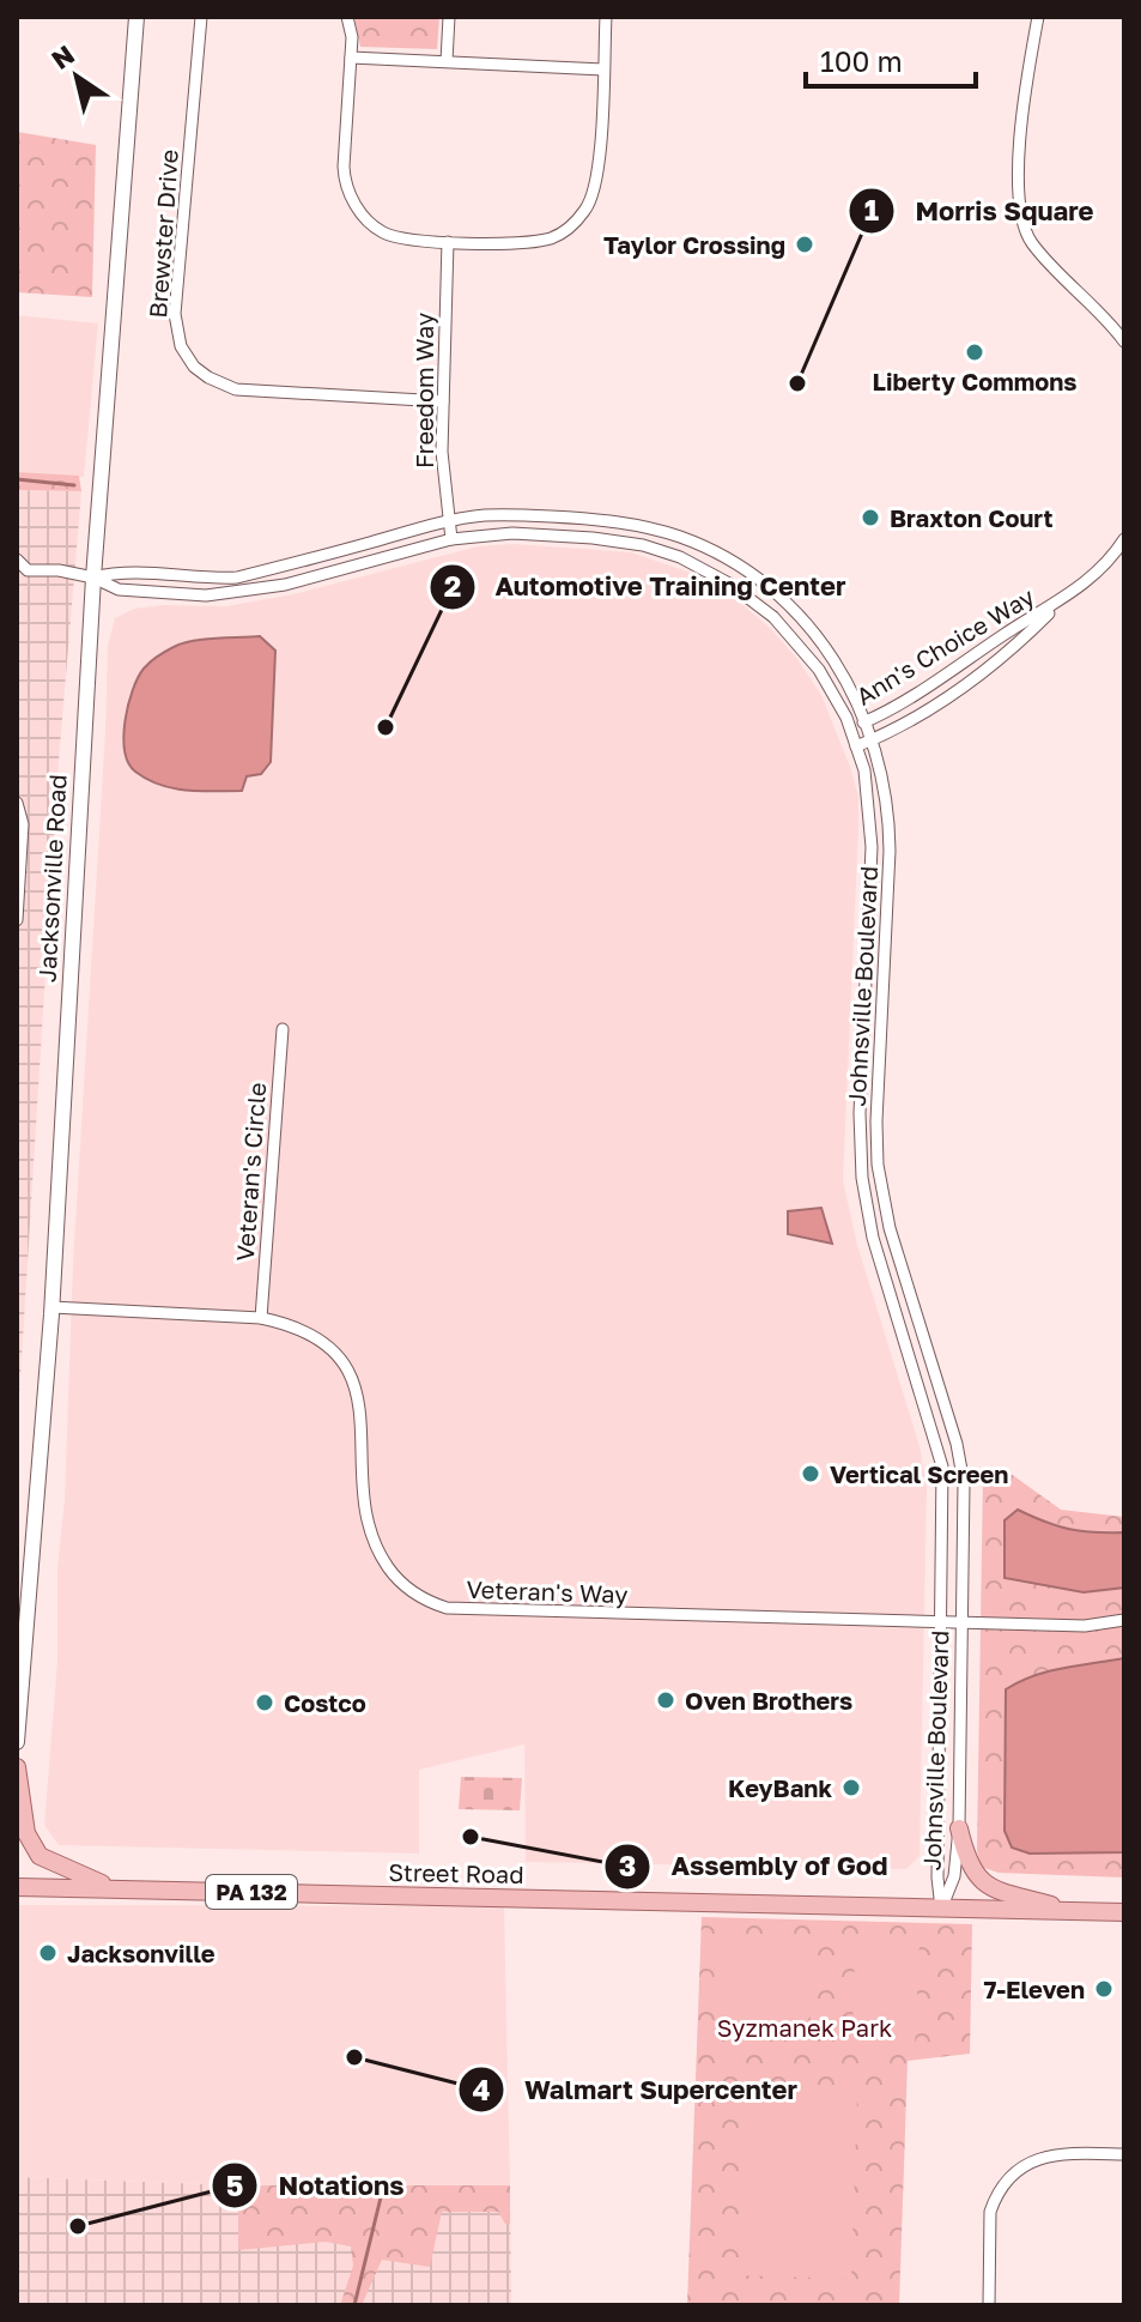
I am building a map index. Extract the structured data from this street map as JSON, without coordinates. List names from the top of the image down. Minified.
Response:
{"streets":{"main road":["Jacksonville Road","Street Road","PA 132"],"street":["Brewster Drive","Freedom Way","Ann's Choice Way","Johnsville Boulevard","Veteran's Circle","Veteran's Way"]},"crossings":[["Brewster Drive","Freedom Way"],["Freedom Way","Johnsville Boulevard"],["Ann's Choice Way","Johnsville Boulevard"],["Jacksonville Road","Johnsville Boulevard"],["Jacksonville Road","Veteran's Way"],["Johnsville Boulevard","Veteran's Way"],["Johnsville Boulevard","Street Road"],["Veteran's Circle","Veteran's Way"]],"parks":["Syzmanek Park"],"places":["Taylor Crossing","Liberty Commons","Morris Square","Braxton Court","Automotive Training Center","Vertical Screen","Oven Brothers","Costco","KeyBank","Assembly of God","Jacksonville","7-Eleven","Walmart Supercenter","Notations"],"scale_bar":"100 m","north":"top left"}
